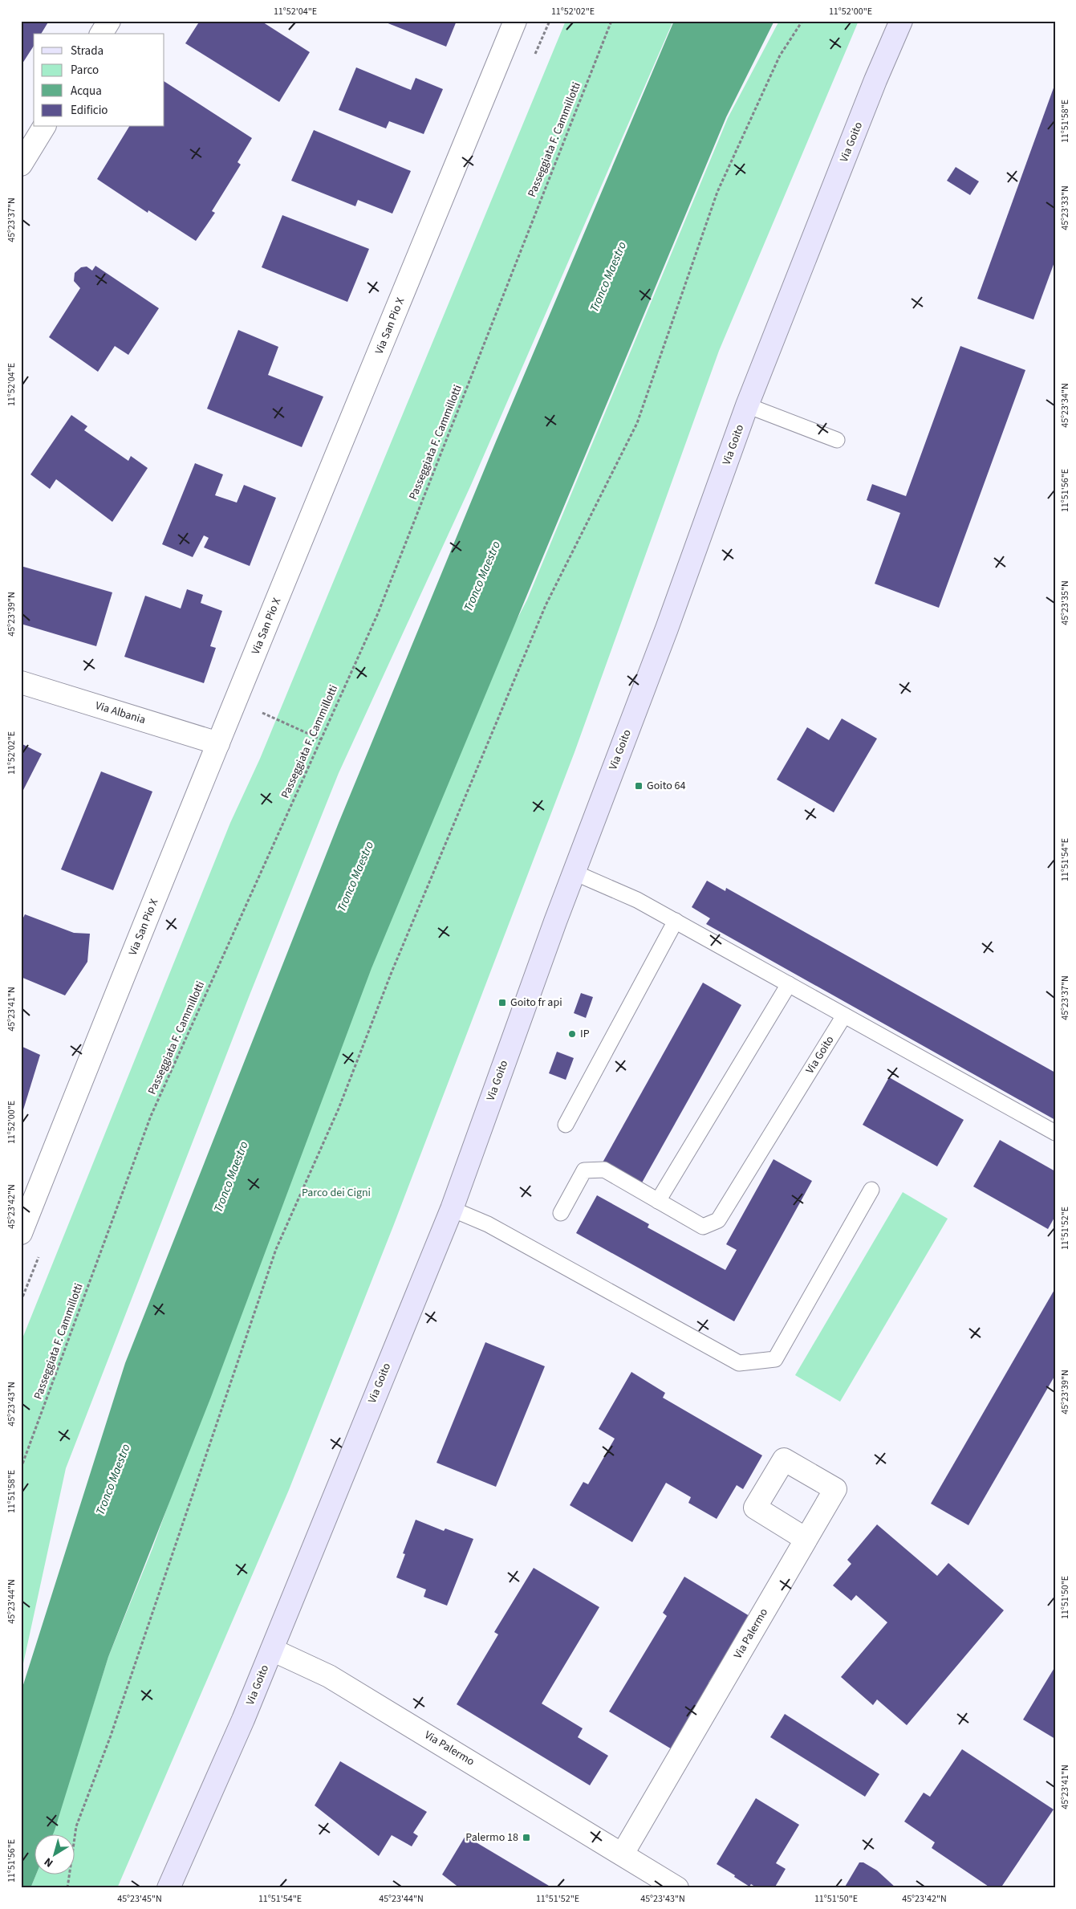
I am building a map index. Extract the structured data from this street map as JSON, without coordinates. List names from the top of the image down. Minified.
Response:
{"streets":{"main road":["Via Goito"],"street":["Via San Pio X","Via Albania","Via Palermo"],"path":["Passeggiata F. Cammillotti"]},"crossings":[["Via Goito","Via Palermo"],["Via San Pio X","Via Albania"]],"water":["Tronco Maestro"],"parks":["Parco dei Cigni"],"places":{"transit":["Goito 64","Goito fr api","Palermo 18"],"other":["IP"]},"legend":["Strada","Parco","Acqua","Edificio"],"north":"bottom left","coordinates":["11°52'04\"E","11°52'02\"E","11°52'00\"E","11°51'58\"E","45°23'33\"N","45°23'37\"N","45°23'34\"N","11°51'56\"E","45°23'35\"N","45°23'39\"N","11°51'54\"E","45°23'41\"N","45°23'42\"N","11°51'52\"E","45°23'43\"N","11°51'50\"E","45°23'44\"N","45°23'45\"N"]}
